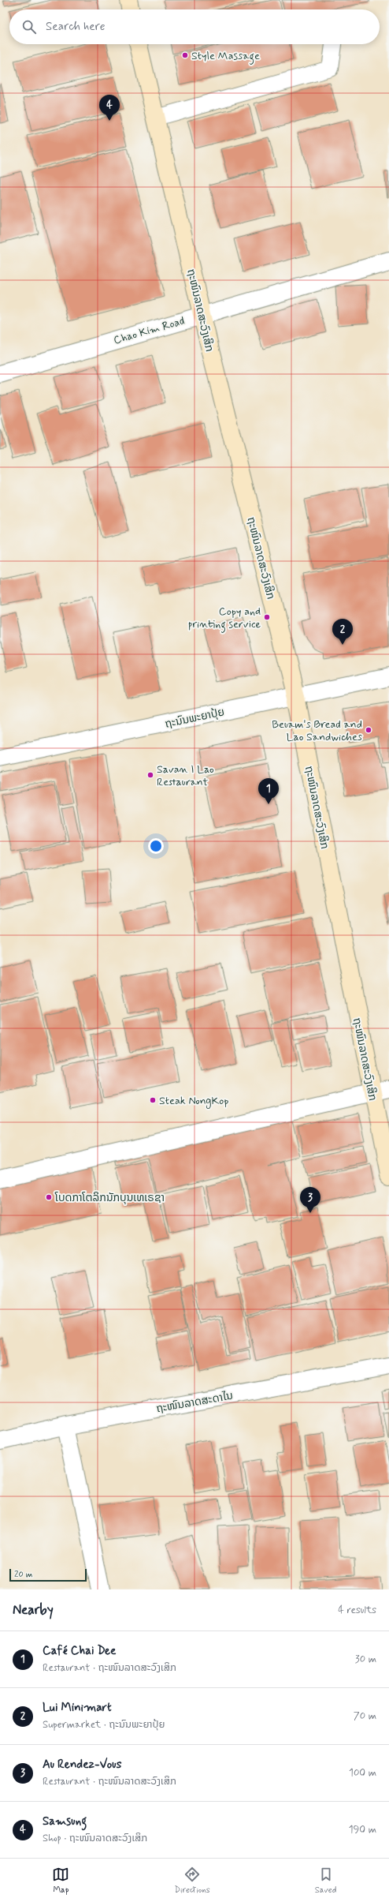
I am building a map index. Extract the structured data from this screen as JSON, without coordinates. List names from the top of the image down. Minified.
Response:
{"streets":{"street":["ຖະໜົນລາດສະວົງເສິກ","Chao Kim Road","ຖະນົນພະຍາປຸ້ຍ","ຖະໜົນລາດສະດາໄນ"]},"crossings":[["ຖະໜົນລາດສະວົງເສິກ","Chao Kim Road"],["ຖະໜົນລາດສະວົງເສິກ","ຖະນົນພະຍາປຸ້ຍ"]],"places":["Style Massage","Copy and printing service","Beuam's Bread and Lao Sandwiches","Savan I Lao Restaurant","Steak NongKop","ໂບດກາໂຕລິກນັກບຸນເທເຣຊາ"],"scale_bar":"20 m","page":{"search":"Search here","pins":["4","2","1","3"],"scale":"20 m","heading":["Nearby","4 results"],"list":[{"mark":"1","name":"Café Chai Dee","note":"Restaurant · ຖະໜົນລາດສະວົງເສິກ","value":"30 m"},{"mark":"2","name":"Lui Minimart","note":"Supermarket · ຖະນົນພະຍາປຸ້ຍ","value":"70 m"},{"mark":"3","name":"Au Rendez-Vous","note":"Restaurant · ຖະໜົນລາດສະວົງເສິກ","value":"100 m"},{"mark":"4","name":"Samsung","note":"Shop · ຖະໜົນລາດສະວົງເສິກ","value":"190 m"}],"nav":["Map","Directions","Saved"]}}
